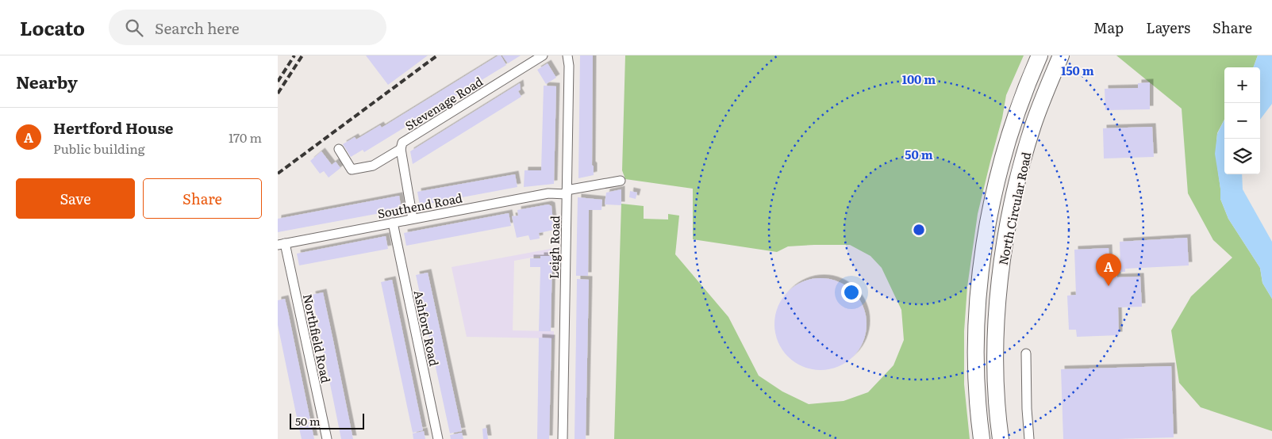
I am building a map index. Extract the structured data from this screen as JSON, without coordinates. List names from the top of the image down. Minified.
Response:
{"streets":{"highway":["North Circular Road"],"street":["Stevenage Road","Southend Road","Leigh Road","Ashford Road","Northfield Road"]},"crossings":[["Southend Road","Leigh Road"],["Southend Road","Ashford Road"],["Southend Road","Northfield Road"]],"scale_bar":"50 m","page":{"header":"Locato","search":"Search here","nav":["Map","Layers","Share"],"heading":"Nearby","map_buttons":["+","−"],"list":[{"mark":"A","name":"Hertford House","note":"Public building","value":"170 m"}],"buttons":["Save","Share"],"pins":"A","scale":"50 m"},"rings":["150 m","100 m","50 m"]}
